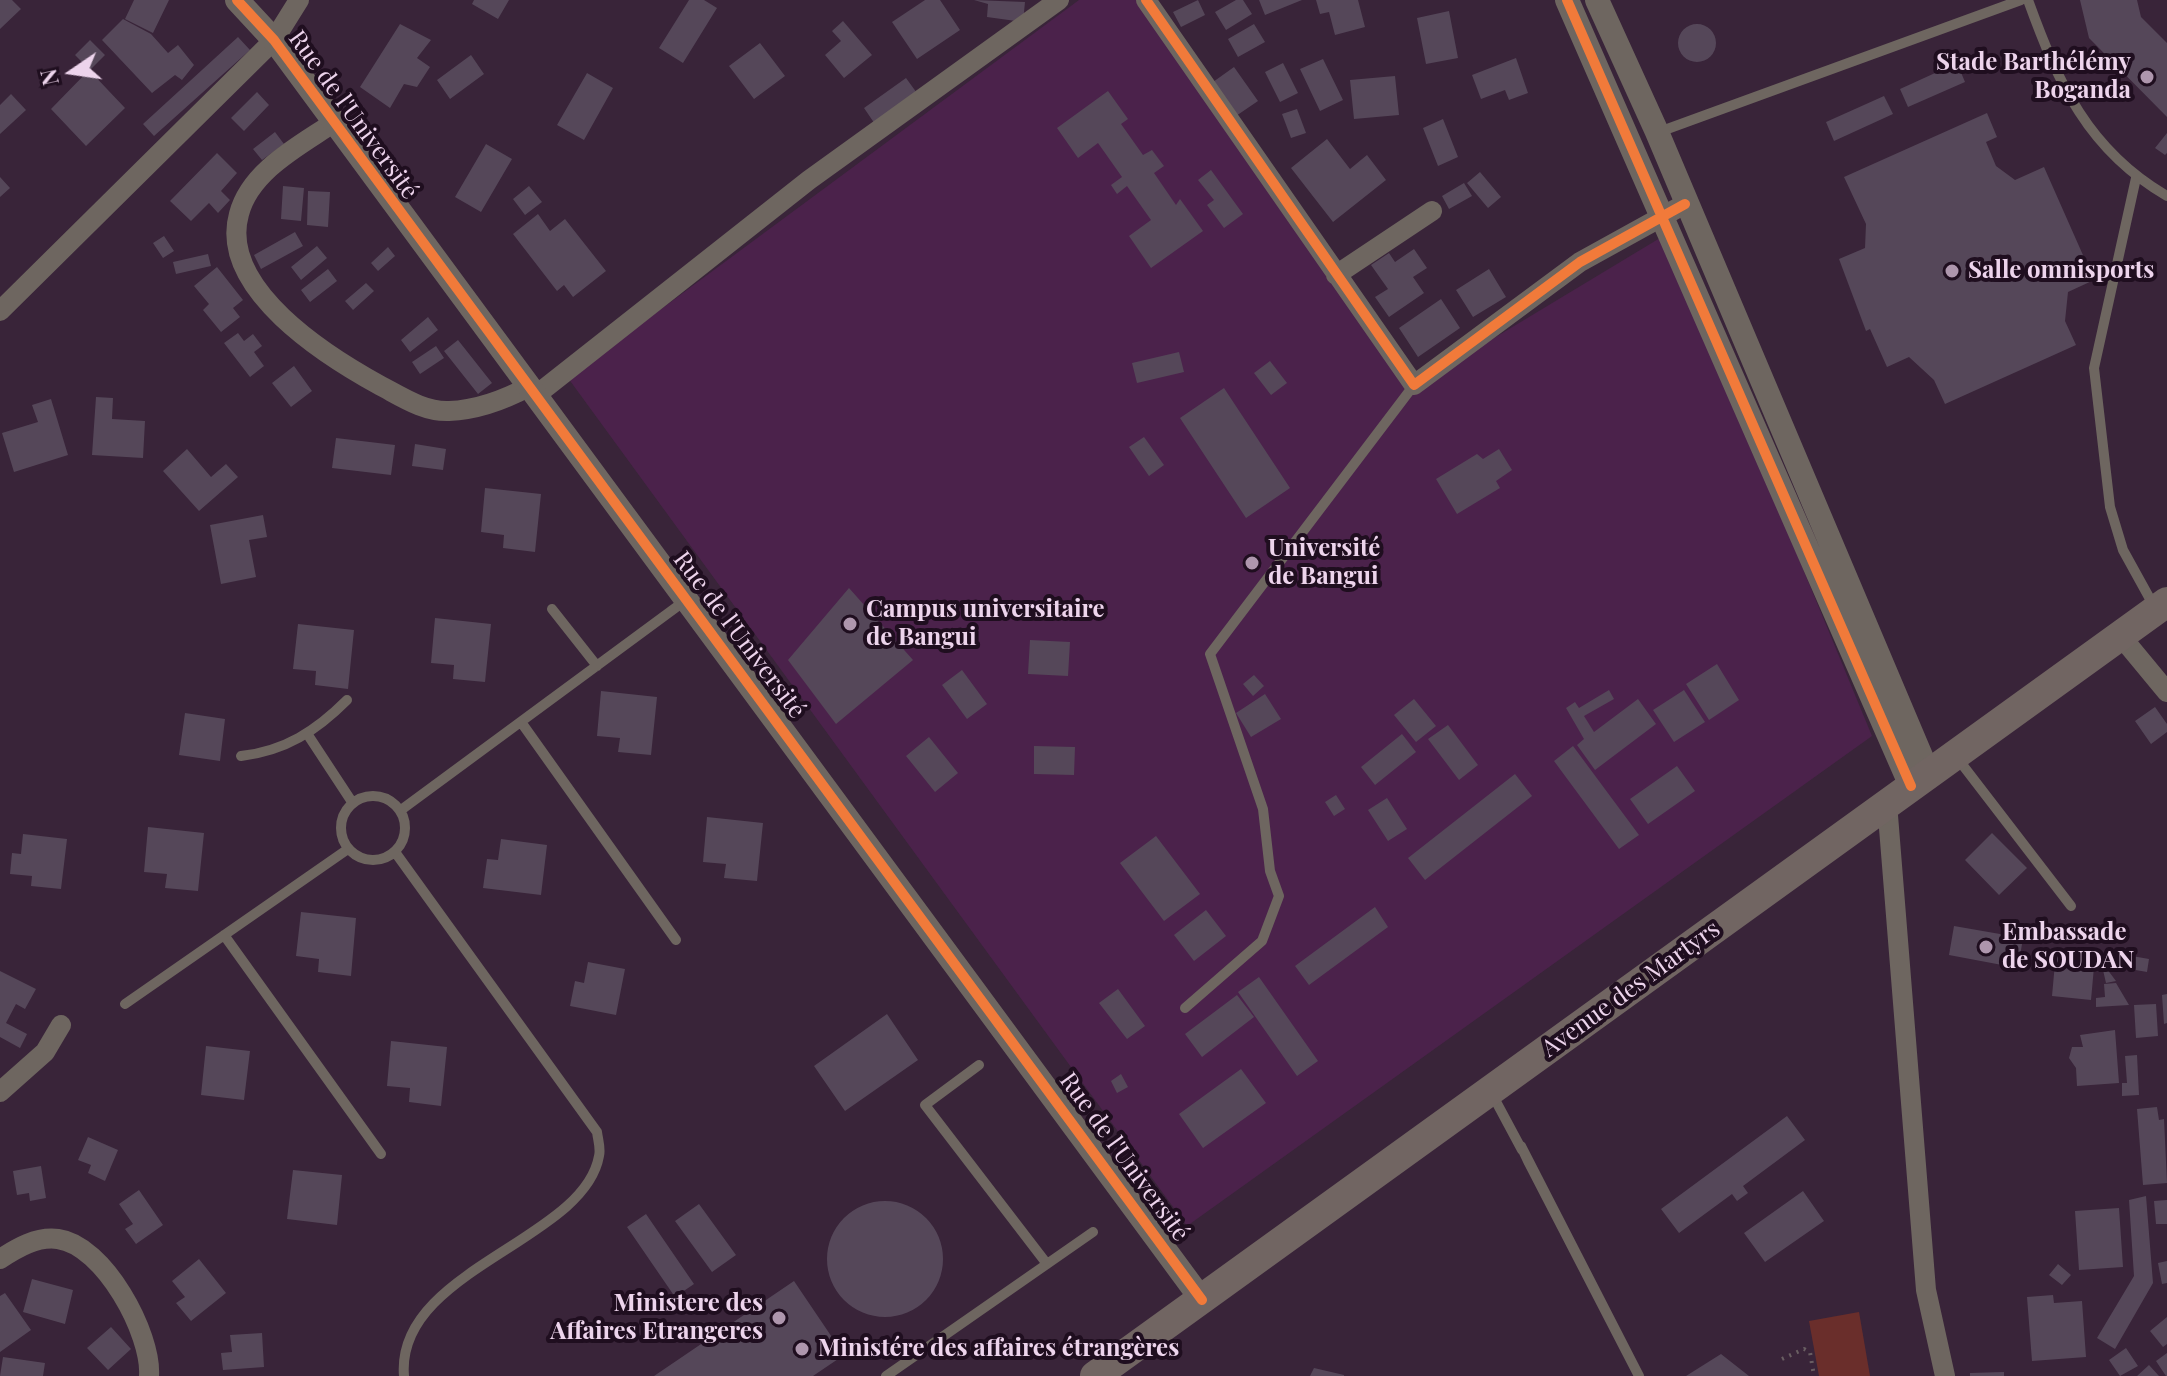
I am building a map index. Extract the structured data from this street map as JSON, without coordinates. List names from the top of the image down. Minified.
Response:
{"streets":{"main road":["Avenue des Martyrs"],"street":["Rue de l'Université"]},"crossings":[["Rue de l'Université","Avenue des Martyrs"]],"places":["Stade Barthélémy Boganda","Salle omnisports","Université de Bangui","Campus universitaire de Bangui","Embassade de SOUDAN","Ministere des Affaires Etrangeres","Ministére des affaires étrangères"],"north":"left"}
